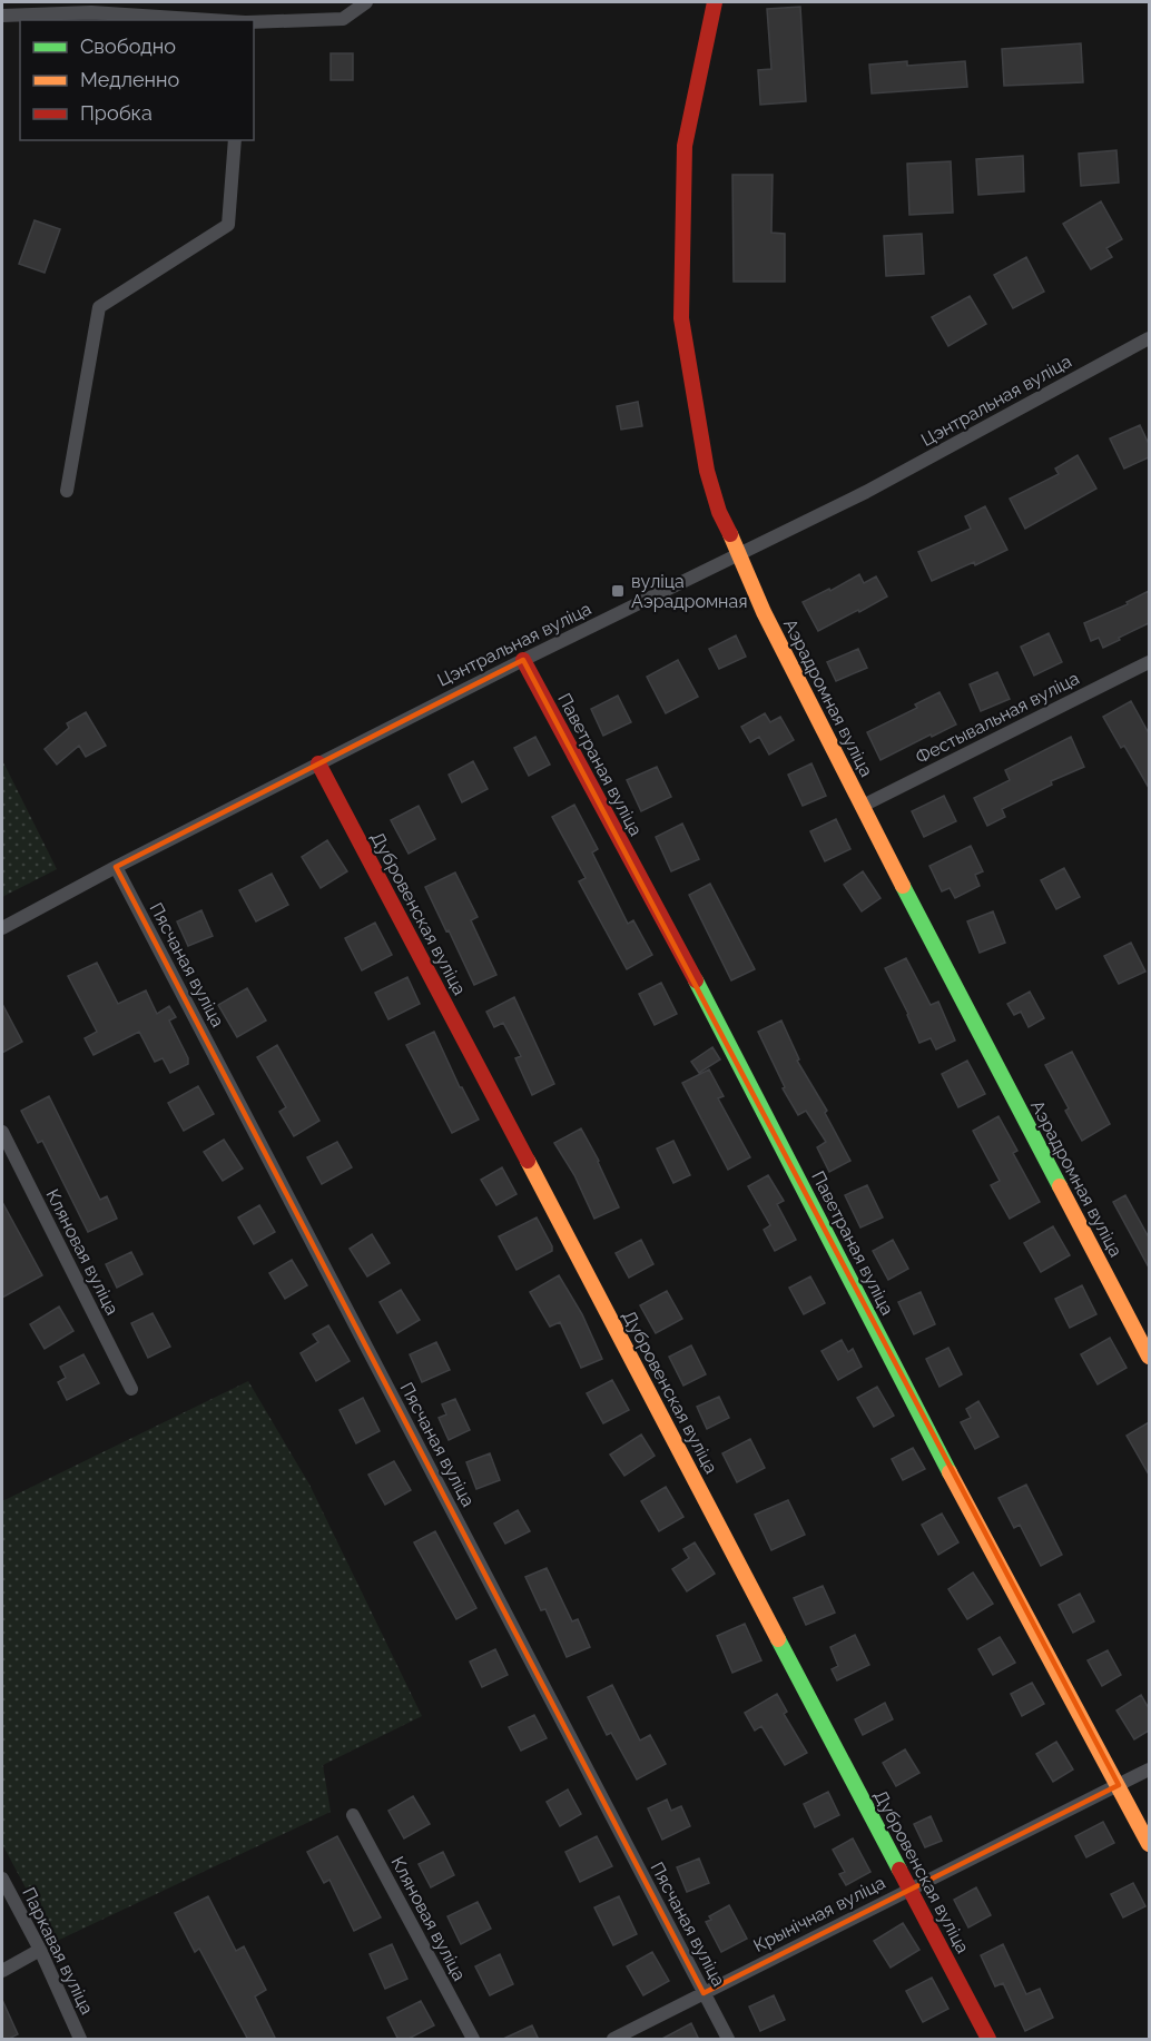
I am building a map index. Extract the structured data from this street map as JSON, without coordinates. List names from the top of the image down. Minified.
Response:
{"streets":{"street":["Цэнтральная вуліца","Аэрадромная вуліца","Фестывальная вуліца","Паветраная вуліца","Дубровенская вуліца","Пясчаная вуліца","Кляновая вуліца","Крынічная вуліца","Паркавая вуліца"]},"crossings":[["Цэнтральная вуліца","Аэрадромная вуліца"],["Цэнтральная вуліца","Паветраная вуліца"],["Цэнтральная вуліца","Дубровенская вуліца"],["Цэнтральная вуліца","Пясчаная вуліца"],["Аэрадромная вуліца","Фестывальная вуліца"],["Паветраная вуліца","Крынічная вуліца"],["Дубровенская вуліца","Крынічная вуліца"],["Пясчаная вуліца","Крынічная вуліца"]],"places":{"transit":["вуліца Аэрадромная"]},"legend":["Свободно","Медленно","Пробка"]}
